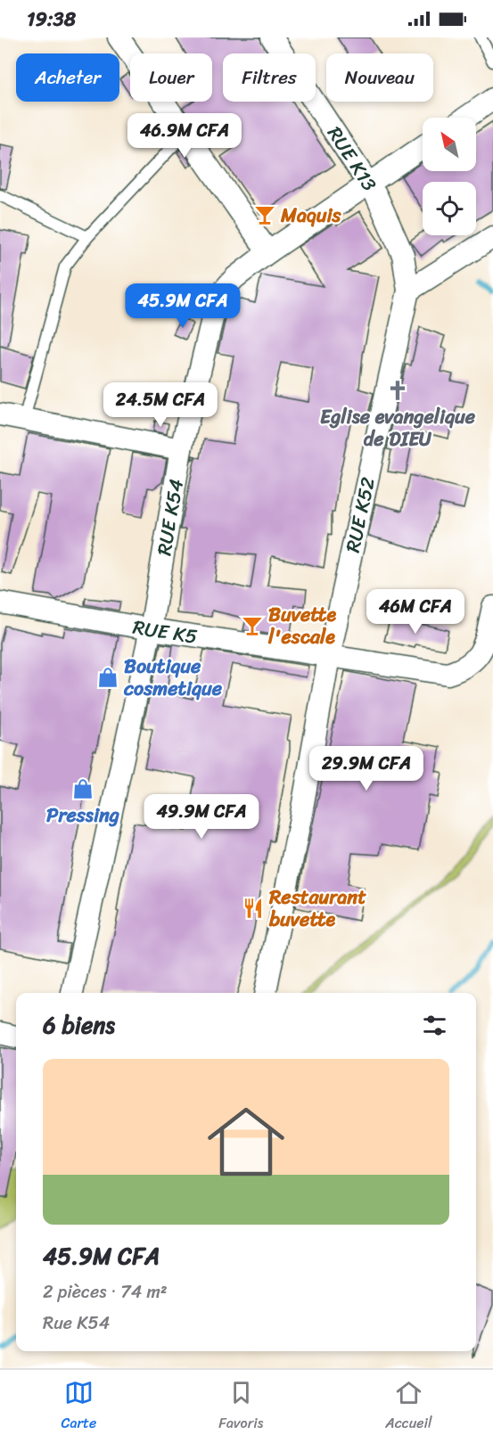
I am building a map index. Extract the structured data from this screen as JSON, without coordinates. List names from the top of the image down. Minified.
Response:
{"streets":{"street":["RUE K13","RUE K52","RUE K54","RUE K5"]},"crossings":[["RUE K13","RUE K52"],["RUE K13","RUE K54"],["RUE K52","RUE K5"],["RUE K54","RUE K5"]],"places":{"bar":["Maquis","Buvette l'escale"],"church":["Eglise evangelique de DIEU"],"shop":["Boutique cosmetique","Pressing"],"restaurant":["Restaurant buvette"]},"north":"top left","page":{"status":"19:38","chip":["Acheter","Louer","Filtres","Nouveau"],"price":["46.9M CFA","45.9M CFA","24.5M CFA","46M CFA","29.9M CFA","49.9M CFA"],"heading":"6 biens","list":[{"name":"45.9M CFA","note":"2 pièces · 74 m² · Rue K54"}],"tabs":["Carte","Favoris","Accueil"]}}
